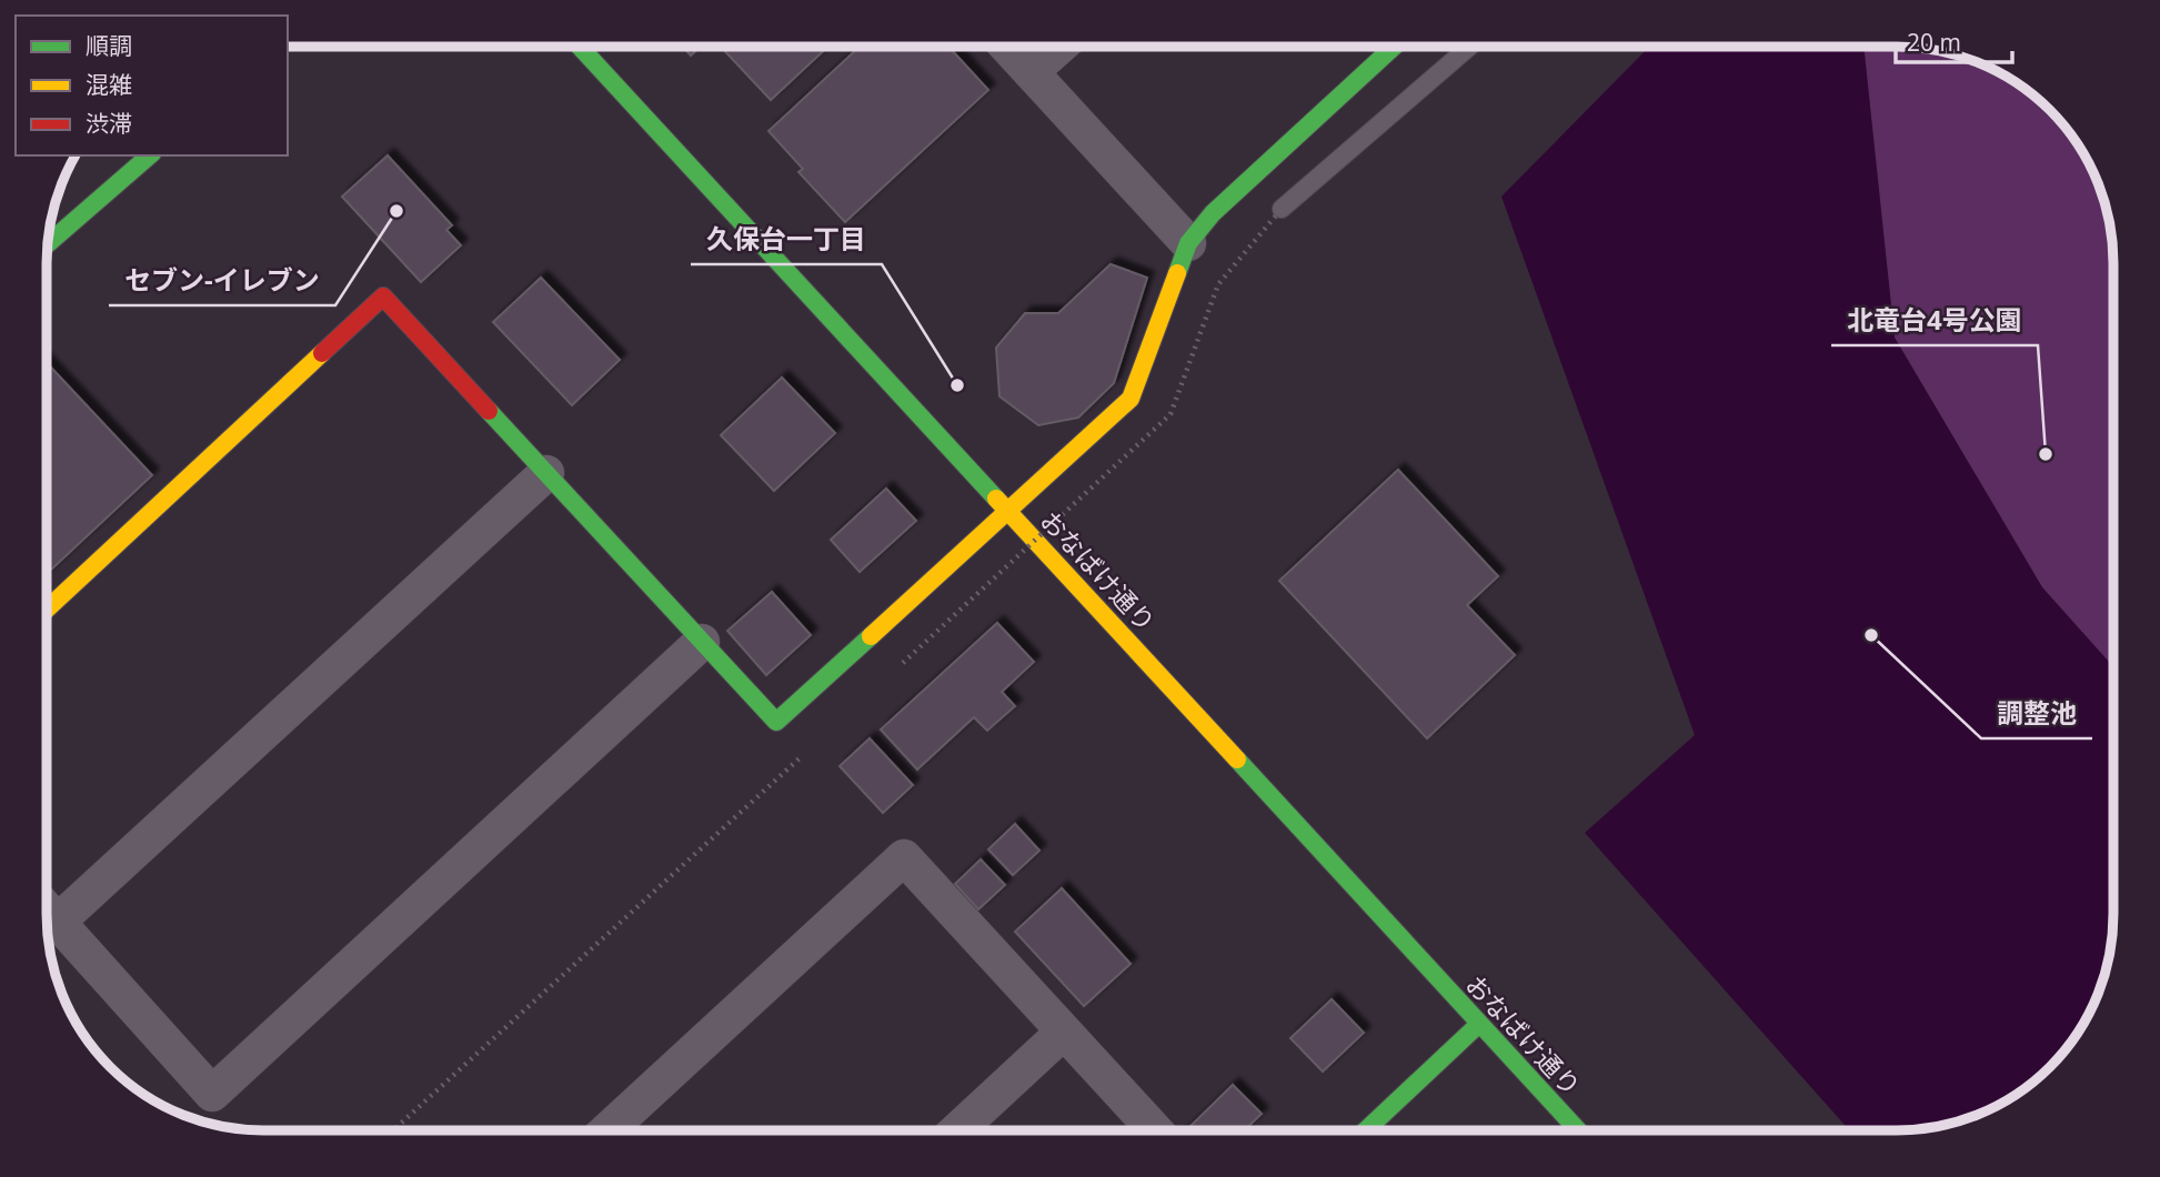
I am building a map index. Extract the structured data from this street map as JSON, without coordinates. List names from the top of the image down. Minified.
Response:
{"streets":{"street":["おなばけ通り"]},"places":["セブン-イレブン","久保台一丁目","北竜台4号公園","調整池"],"legend":["順調","混雑","渋滞"],"scale_bar":"20 m"}
